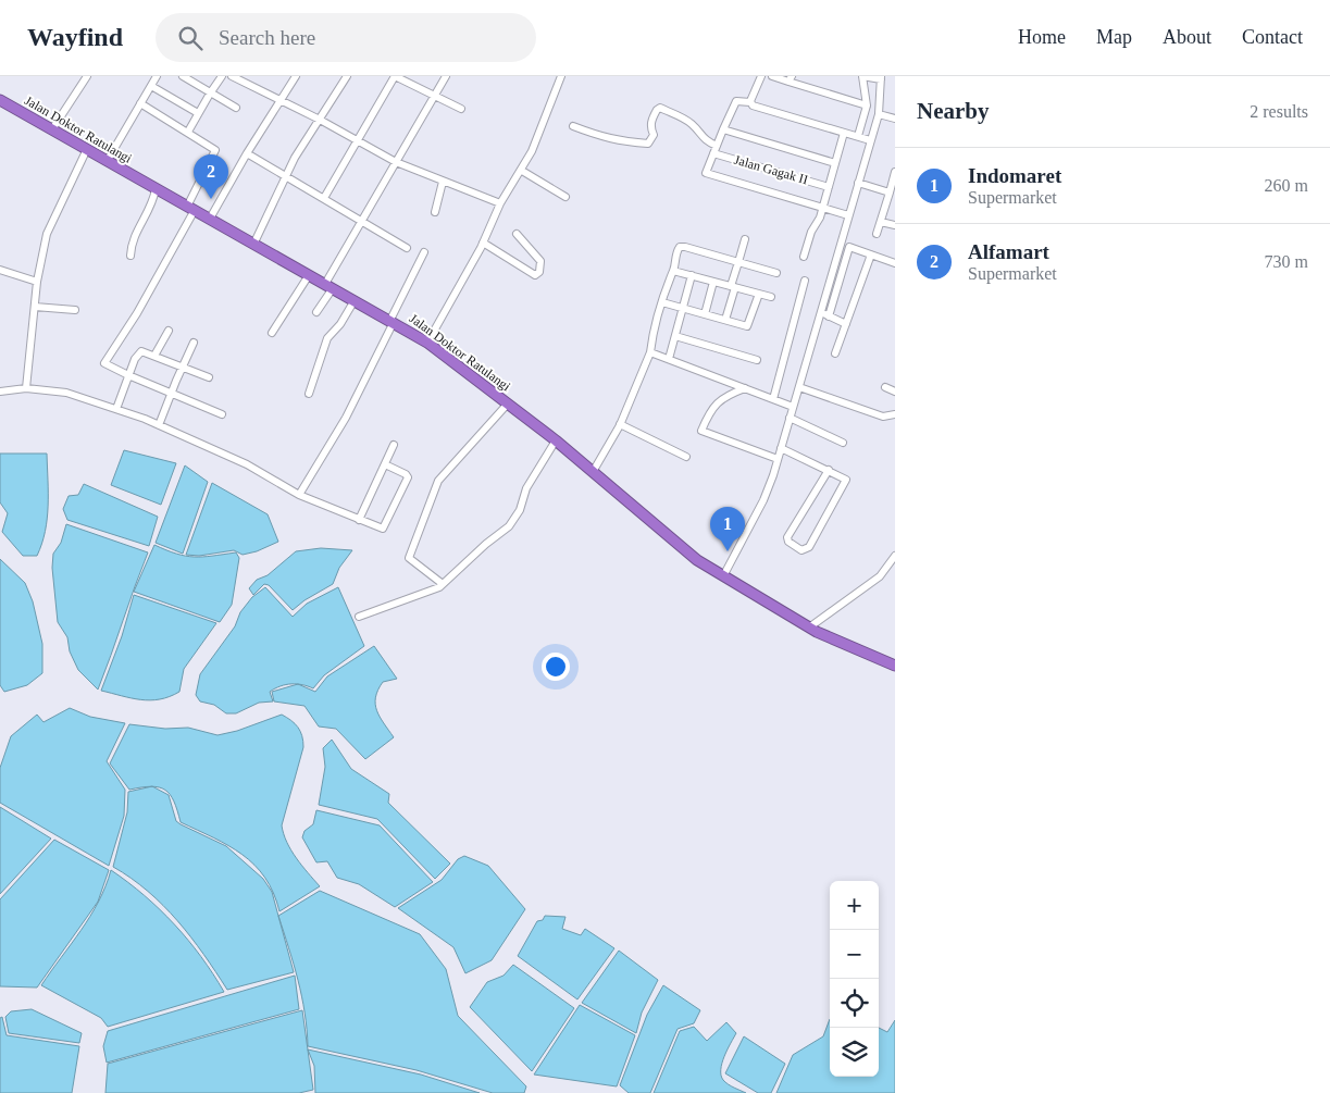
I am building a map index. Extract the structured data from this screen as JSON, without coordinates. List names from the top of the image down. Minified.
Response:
{"streets":{"highway":["Jalan Doktor Ratulangi"],"street":["Jalan Gagak II"]},"page":{"header":"Wayfind","search":"Search here","nav":["Home","Map","About","Contact"],"heading":["Nearby","2 results"],"list":[{"mark":"1","name":"Indomaret","note":"Supermarket","value":"260 m"},{"mark":"2","name":"Alfamart","note":"Supermarket","value":"730 m"}],"pins":["2","1"],"map_buttons":["+","−"]}}
